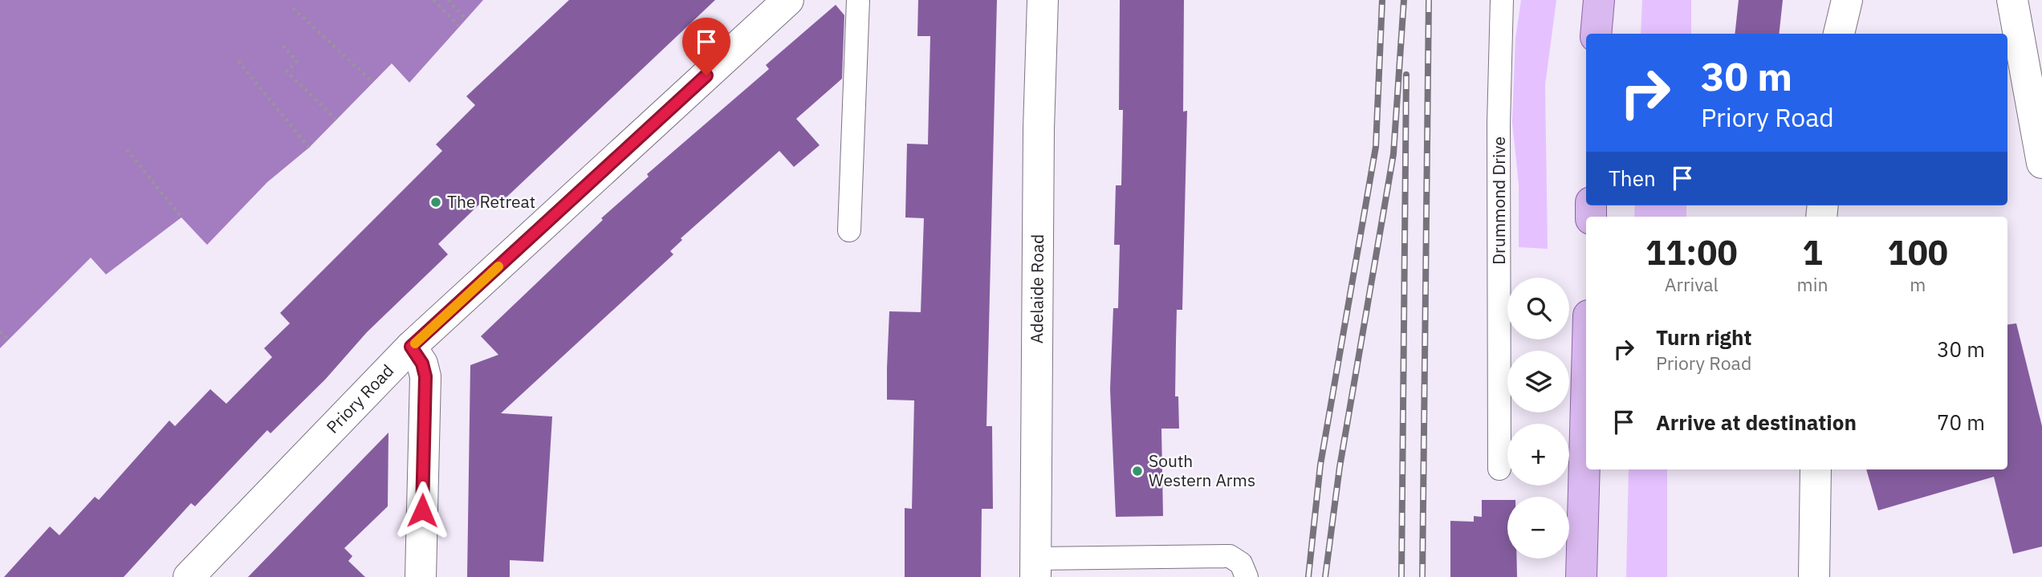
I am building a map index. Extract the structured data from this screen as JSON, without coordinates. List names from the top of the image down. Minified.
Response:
{"streets":{"street":["Adelaide Road","Priory Road"],"lane":["Drummond Drive"]},"places":["The Retreat","South Western Arms"],"page":{"turn":["30 m","Priory Road"],"then":"Then","eta":["11:00","Arrival","1","min","100","m"],"map_buttons":["+","−"],"list":[{"name":"Turn right","note":"Priory Road","value":"30 m"},{"name":"Arrive at destination","value":"70 m"}]}}
